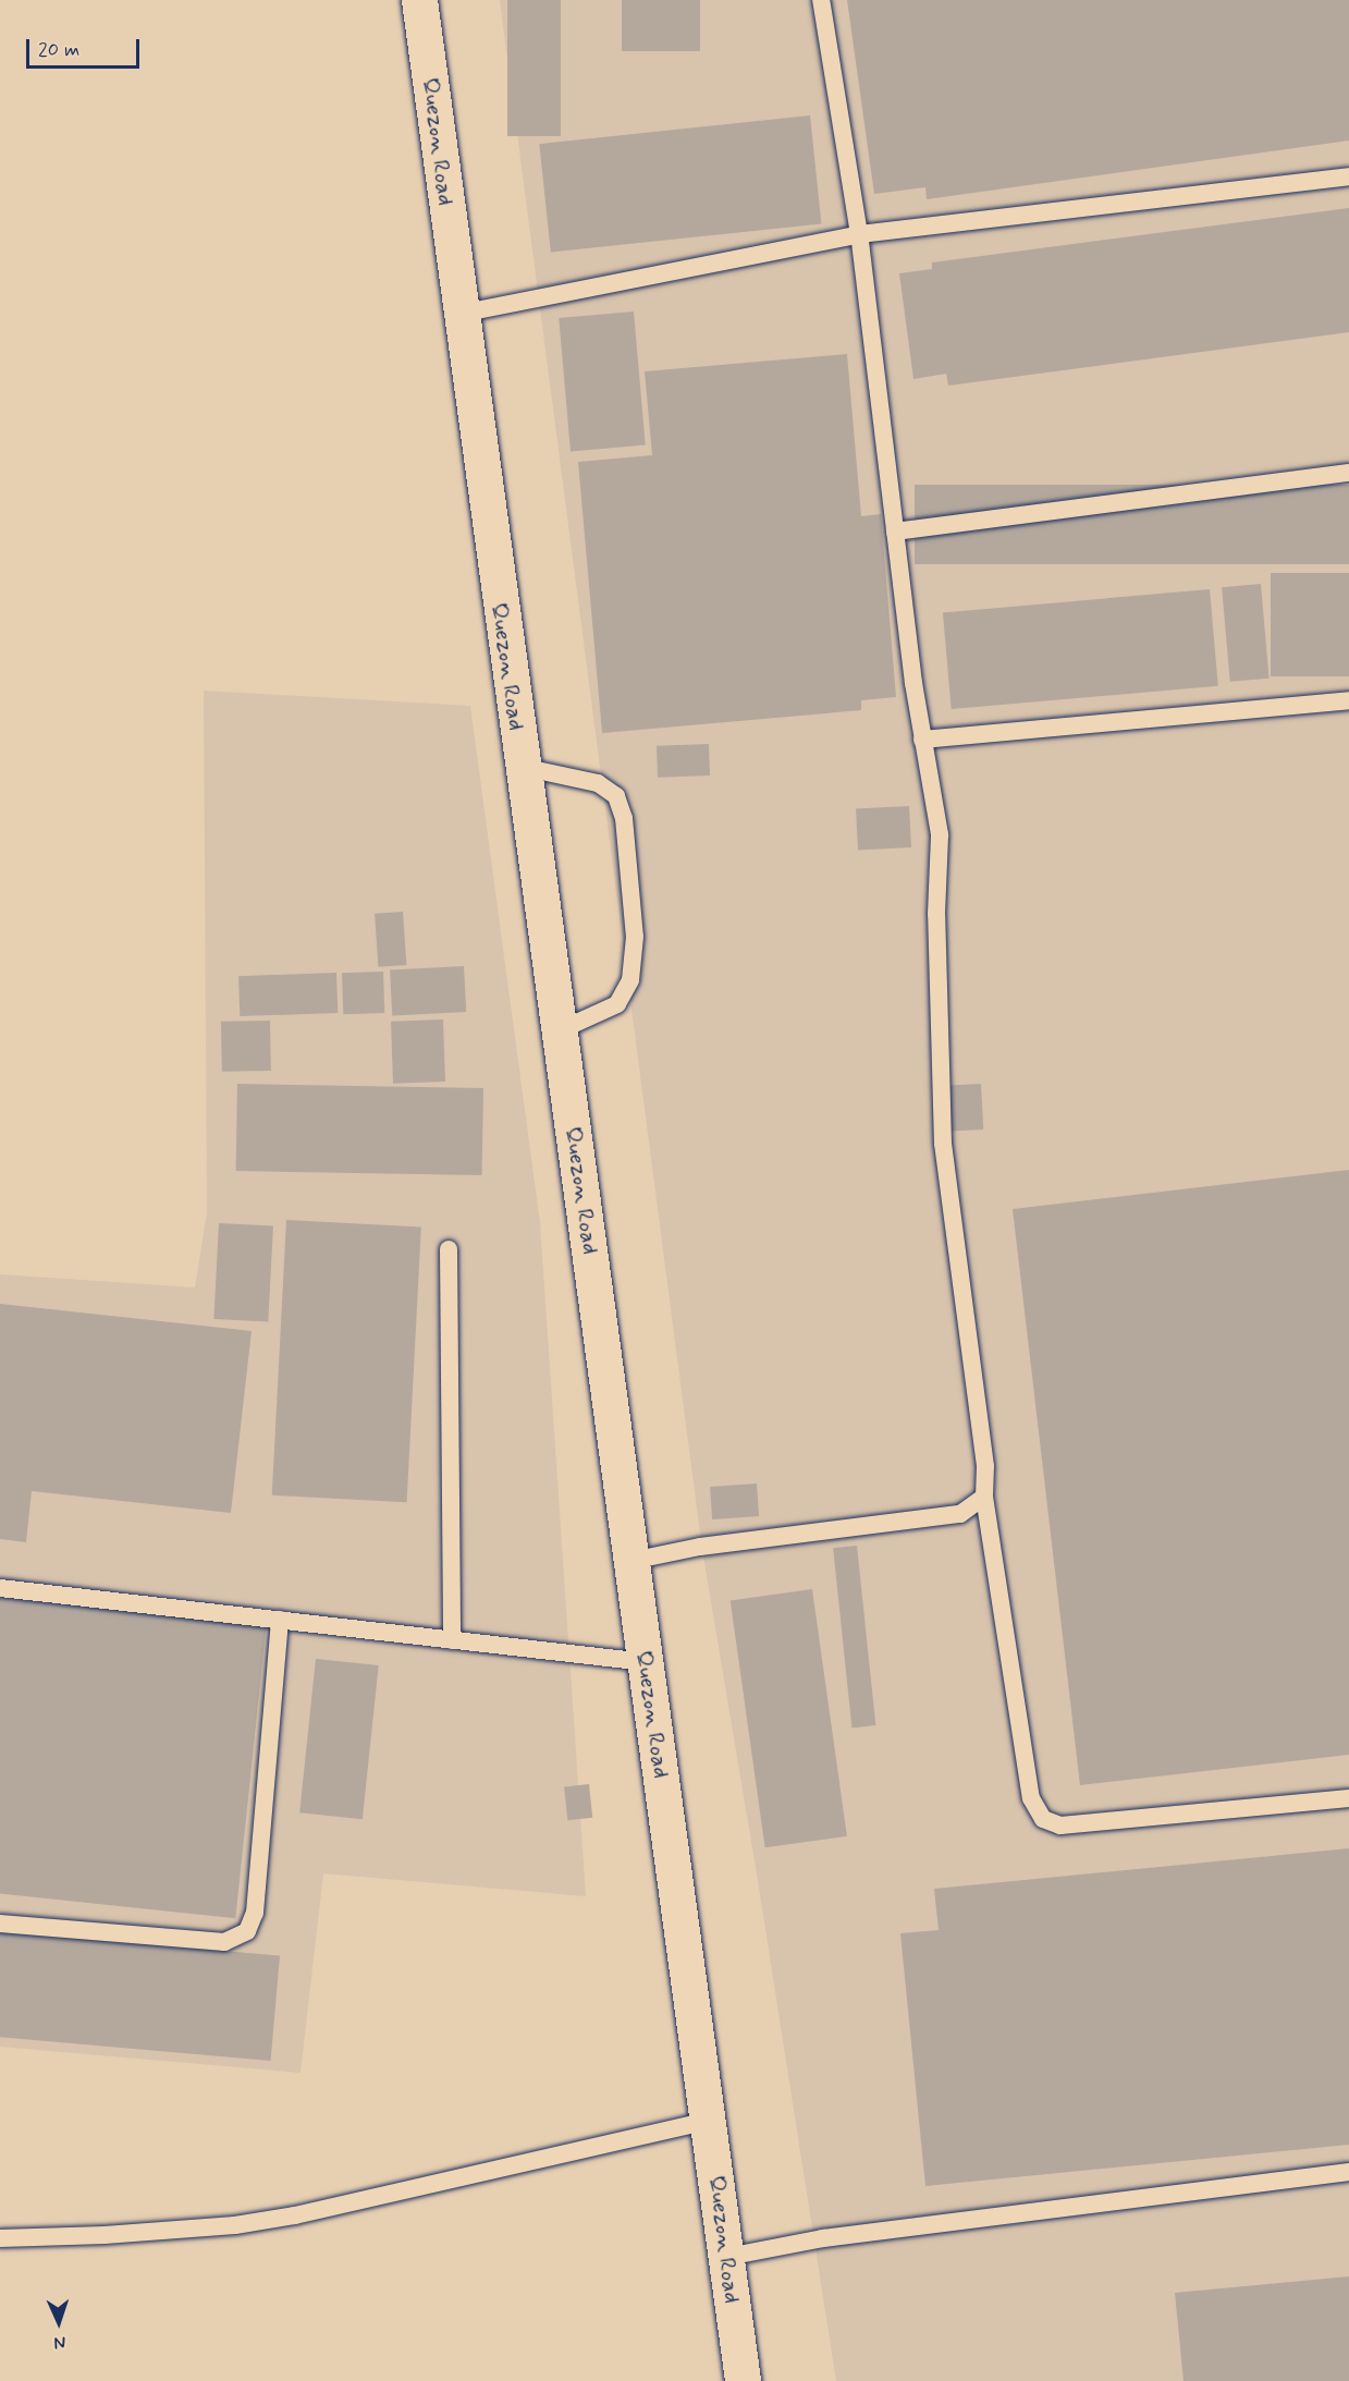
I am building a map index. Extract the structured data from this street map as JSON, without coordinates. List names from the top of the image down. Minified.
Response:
{"streets":{"main road":["Quezon Road"]},"scale_bar":"20 m","north":"bottom"}
